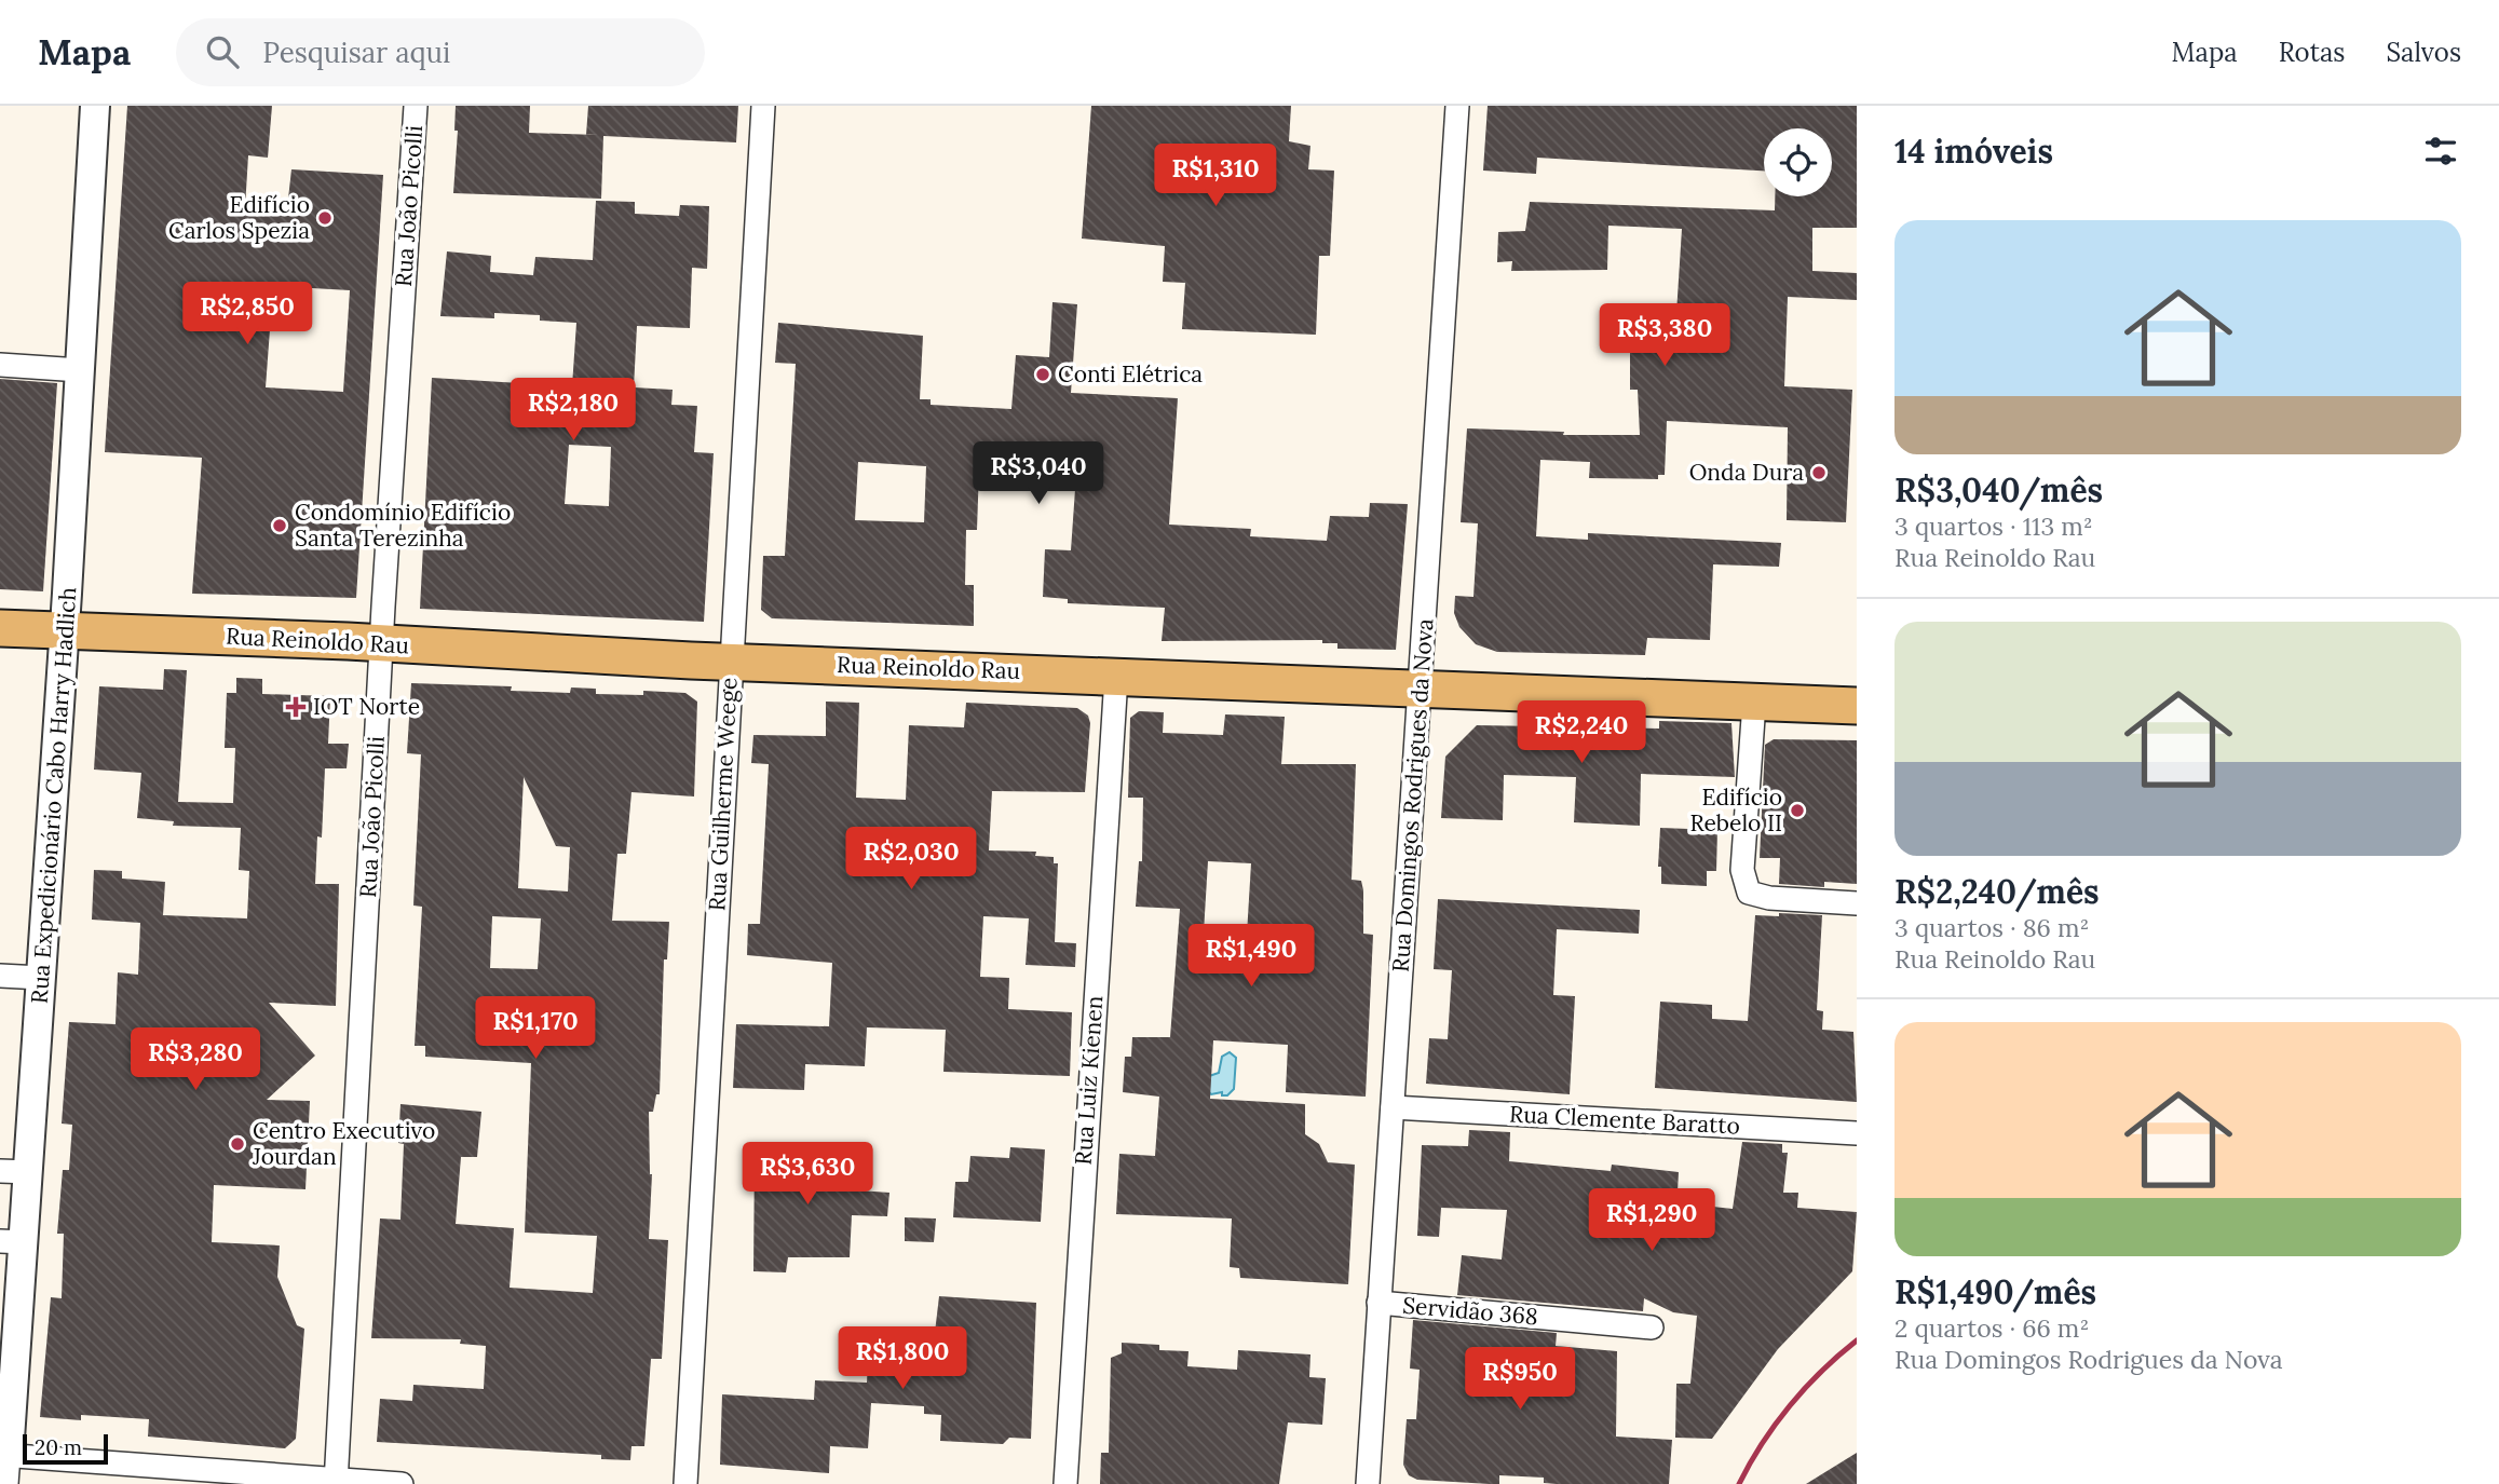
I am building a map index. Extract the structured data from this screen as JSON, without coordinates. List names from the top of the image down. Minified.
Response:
{"streets":{"main road":["Rua Reinoldo Rau"],"street":["Rua João Picolli","Rua Guilherme Weege","Rua Expedicionário Cabo Harry Hadlich","Rua Domingos Rodrigues da Nova","Rua Luiz Kienen","Rua Clemente Baratto","Servidão 368"]},"crossings":[["Rua João Picolli","Rua Reinoldo Rau"],["Rua Reinoldo Rau","Rua Guilherme Weege"],["Rua Reinoldo Rau","Rua Expedicionário Cabo Harry Hadlich"],["Rua Reinoldo Rau","Rua Domingos Rodrigues da Nova"],["Rua Reinoldo Rau","Rua Luiz Kienen"],["Rua Domingos Rodrigues da Nova","Rua Clemente Baratto"],["Rua Domingos Rodrigues da Nova","Servidão 368"]],"places":{"other":["Edifício Carlos Spezia","Conti Elétrica","Onda Dura","Condomínio Edifício Santa Terezinha","Edifício Rebelo II","Centro Executivo Jourdan"],"health":["IOT Norte"]},"scale_bar":"20 m","page":{"header":"Mapa","search":"Pesquisar aqui","nav":["Mapa","Rotas","Salvos"],"heading":"14 imóveis","price":["R$1,310","R$2,850","R$3,380","R$2,180","R$3,040","R$2,240","R$2,030","R$1,490","R$1,170","R$3,280","R$3,630","R$1,290","R$1,800","R$950"],"list":[{"name":"R$3,040/mês","note":"3 quartos · 113 m² · Rua Reinoldo Rau"},{"name":"R$2,240/mês","note":"3 quartos · 86 m² · Rua Reinoldo Rau"},{"name":"R$1,490/mês","note":"2 quartos · 66 m² · Rua Domingos Rodrigues da Nova"}],"scale":"20 m"}}
